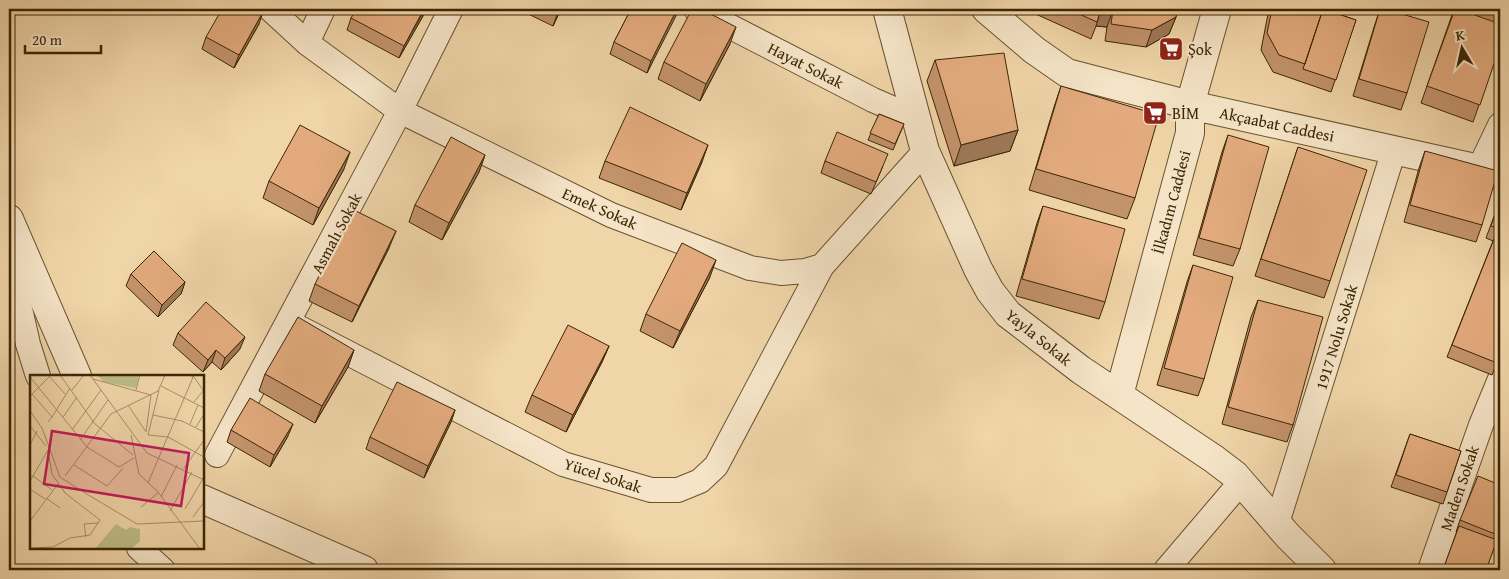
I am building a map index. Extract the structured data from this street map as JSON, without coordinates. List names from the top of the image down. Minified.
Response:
{"streets":{"street":["Hayat Sokak","Akçaabat Caddesi","İlkadım Caddesi","Emek Sokak","Asmalı Sokak","Yayla Sokak","1917 Nolu Sokak","Yücel Sokak","Maden Sokak"]},"crossings":[["Hayat Sokak","Yayla Sokak"],["Akçaabat Caddesi","İlkadım Caddesi"],["Akçaabat Caddesi","1917 Nolu Sokak"],["İlkadım Caddesi","Yayla Sokak"],["Emek Sokak","Asmalı Sokak"],["Emek Sokak","Yücel Sokak"],["Asmalı Sokak","Yücel Sokak"],["Yayla Sokak","1917 Nolu Sokak"]],"places":{"supermarket":["Şok","BİM"]},"scale_bar":"20 m","north":"top"}
